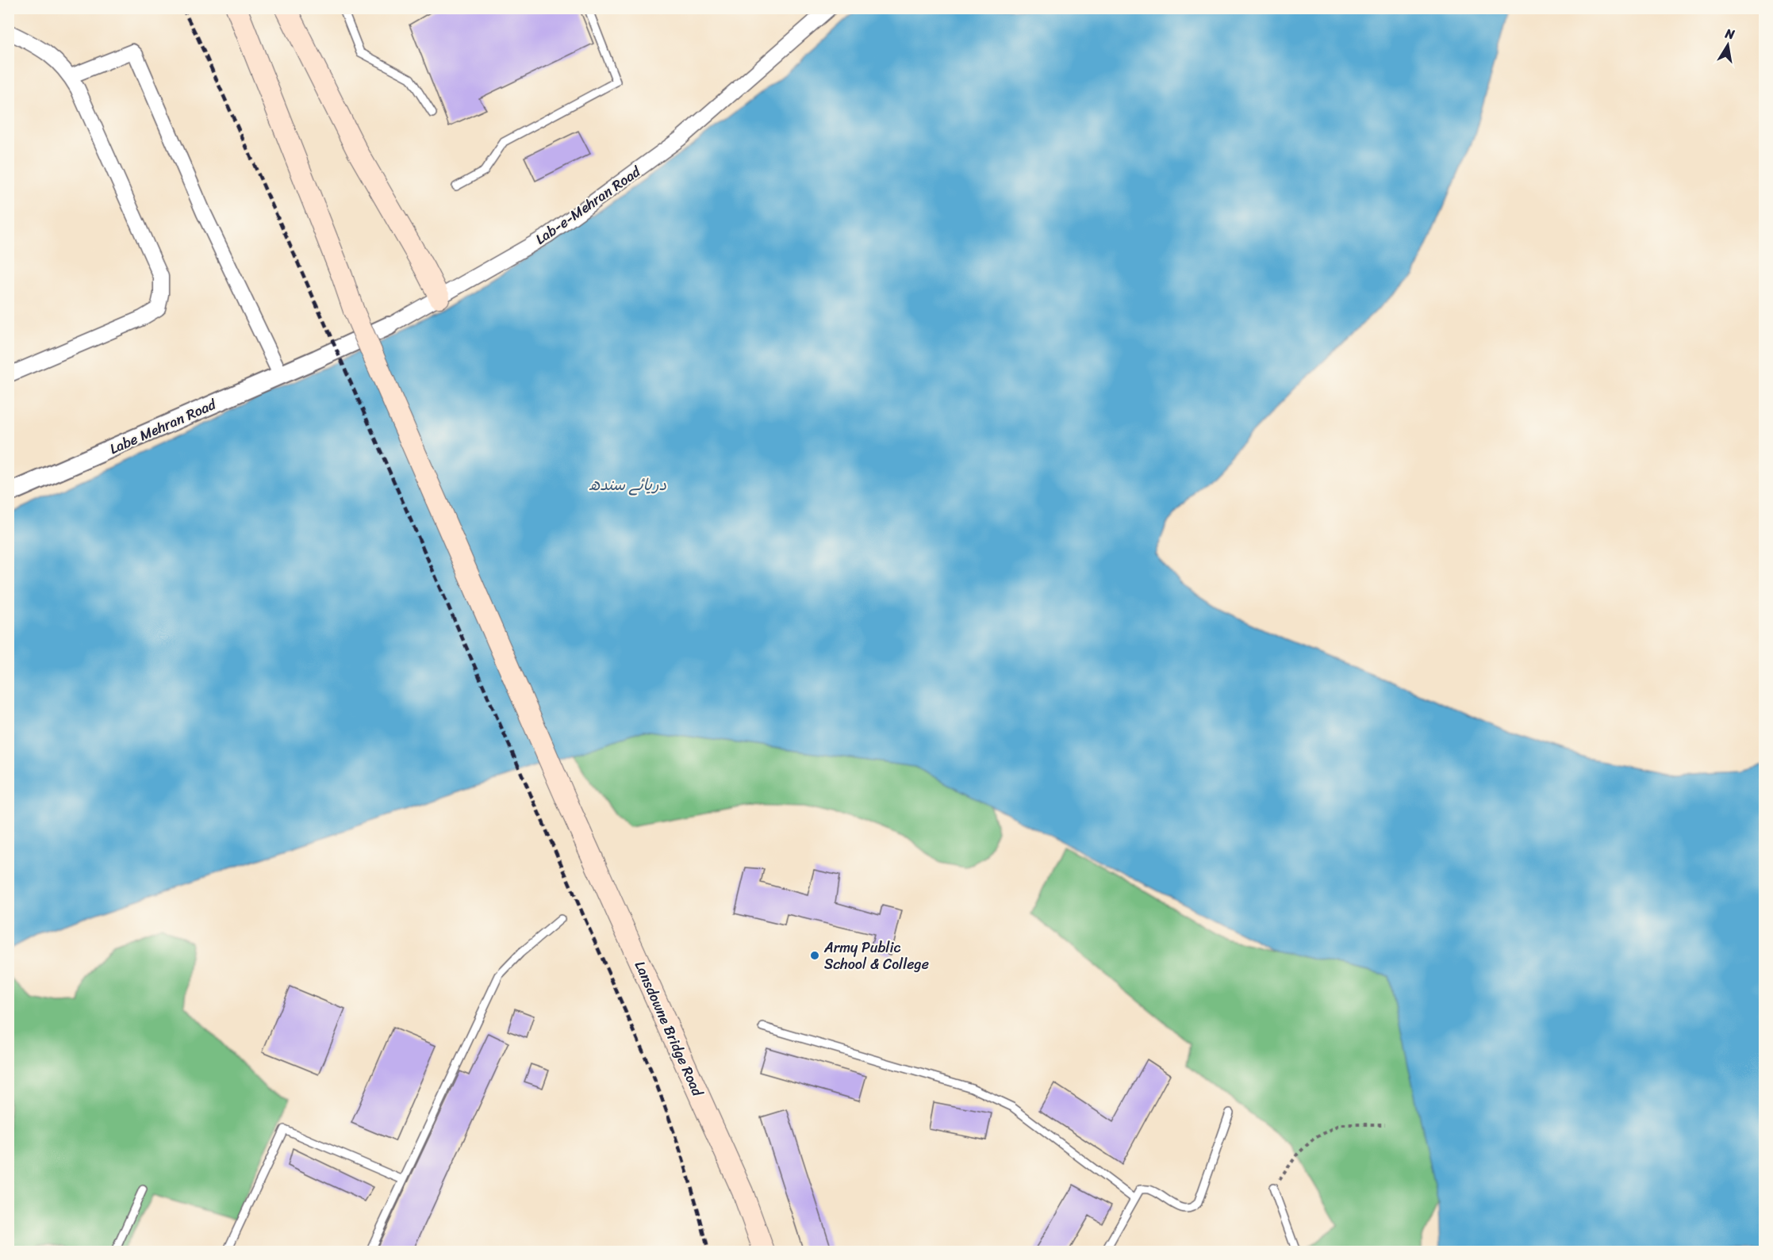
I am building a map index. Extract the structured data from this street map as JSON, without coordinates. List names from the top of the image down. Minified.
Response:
{"streets":{"main road":["Lansdowne Bridge Road"],"street":["Lab-e-Mehran Road","Labe Mehran Road"]},"crossings":[["Lab-e-Mehran Road","Labe Mehran Road"]],"water":["دریائے سندھ"],"places":["Army Public School & College"],"north":"top"}
